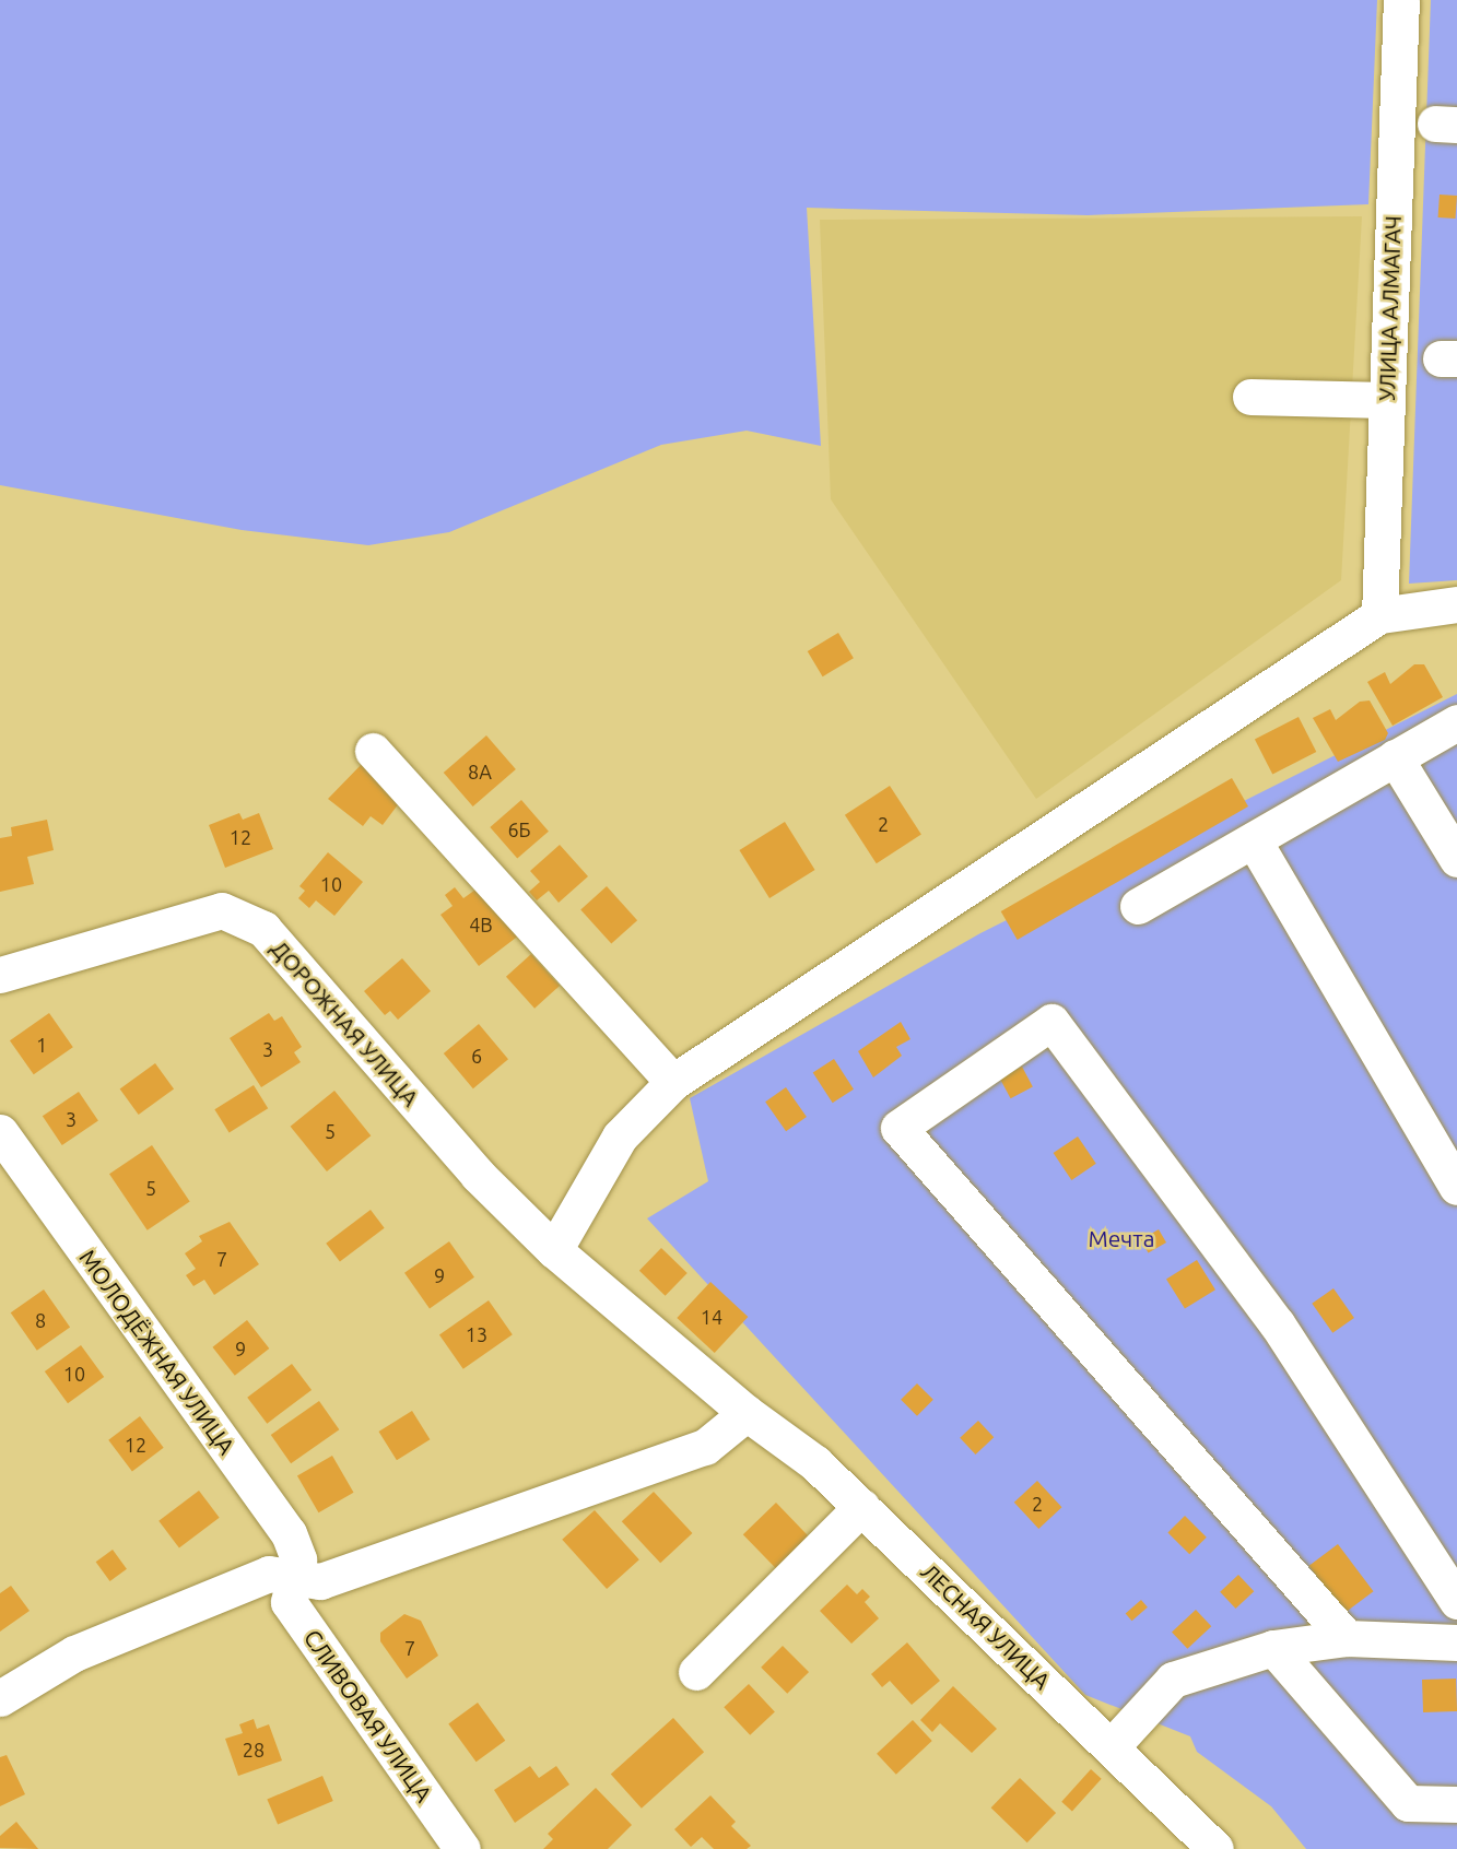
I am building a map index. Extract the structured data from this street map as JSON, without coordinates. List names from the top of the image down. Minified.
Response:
{"streets":{"street":["УЛИЦА АЛМАГАЧ","ДОРОЖНАЯ УЛИЦА","МОЛОДЁЖНАЯ УЛИЦА","ЛЕСНАЯ УЛИЦА","СЛИВОВАЯ УЛИЦА"]},"crossings":[["ДОРОЖНАЯ УЛИЦА","ЛЕСНАЯ УЛИЦА"],["МОЛОДЁЖНАЯ УЛИЦА","СЛИВОВАЯ УЛИЦА"]],"parks":["Мечта"],"house_numbers":["8А","2","6Б","12","10","4В","1","3","6","3","5","5","7","9","14","8","13","9","10","12","2","7","28"]}
